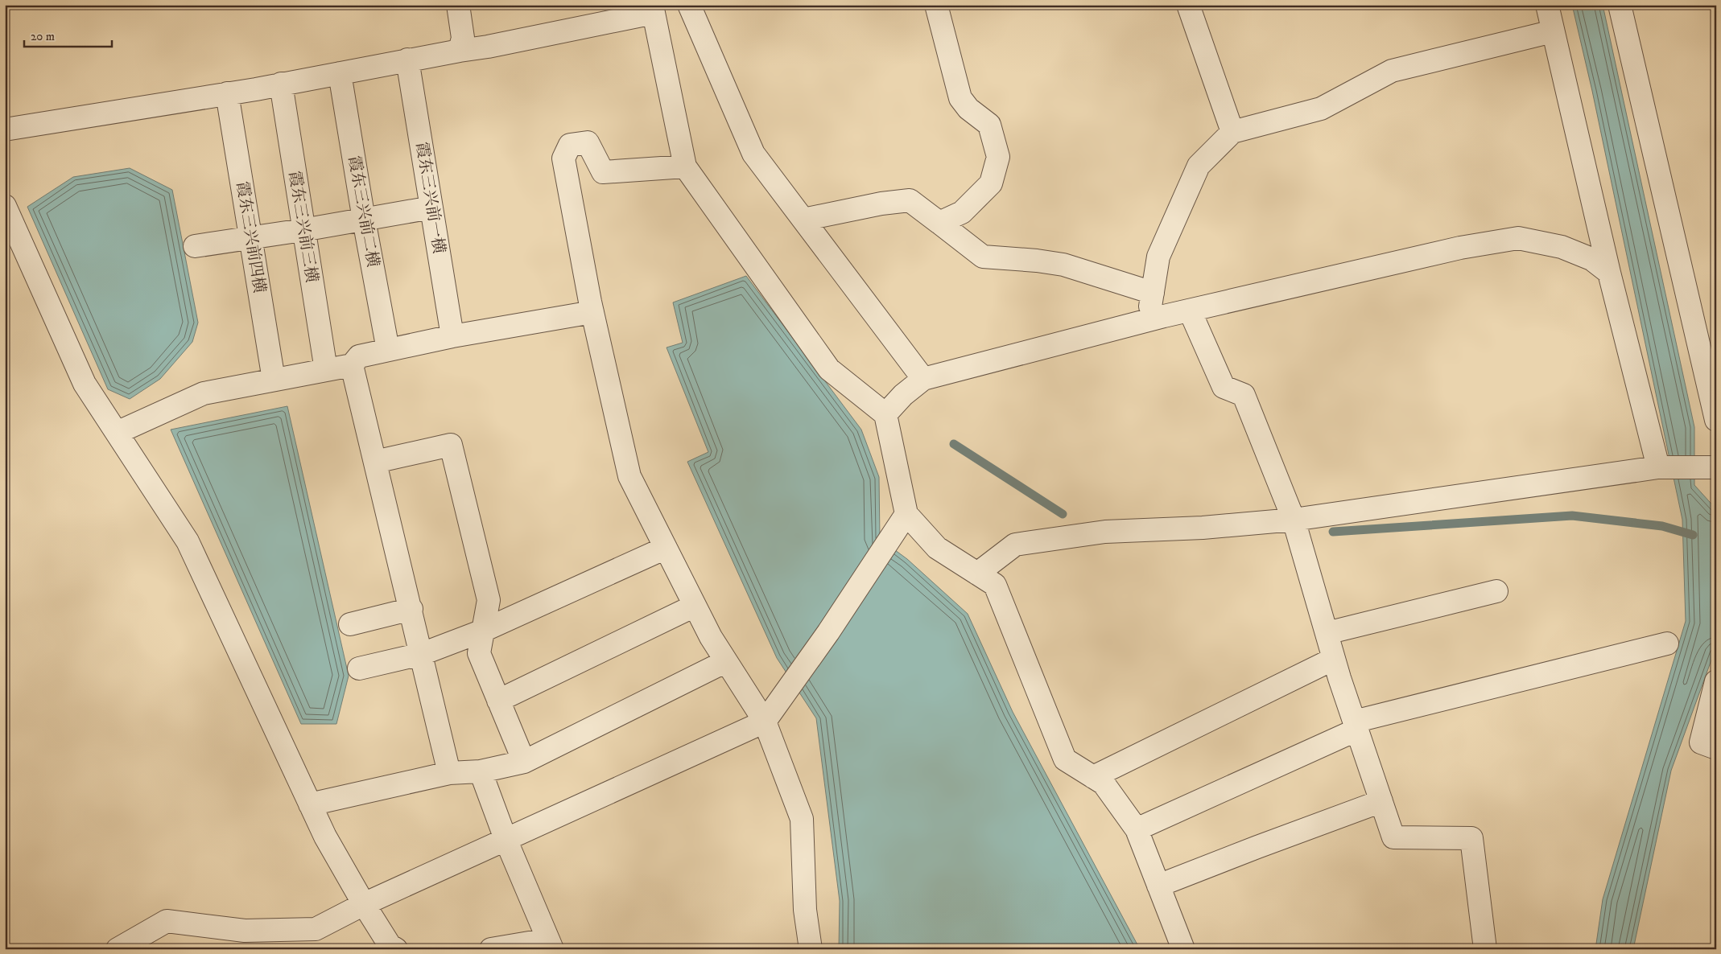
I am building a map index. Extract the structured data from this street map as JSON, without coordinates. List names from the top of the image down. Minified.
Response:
{"streets":{"street":["霞东三兴前一横","霞东三兴前二横","霞东三兴前三横","霞东三兴前四横"]},"scale_bar":"20 m"}
